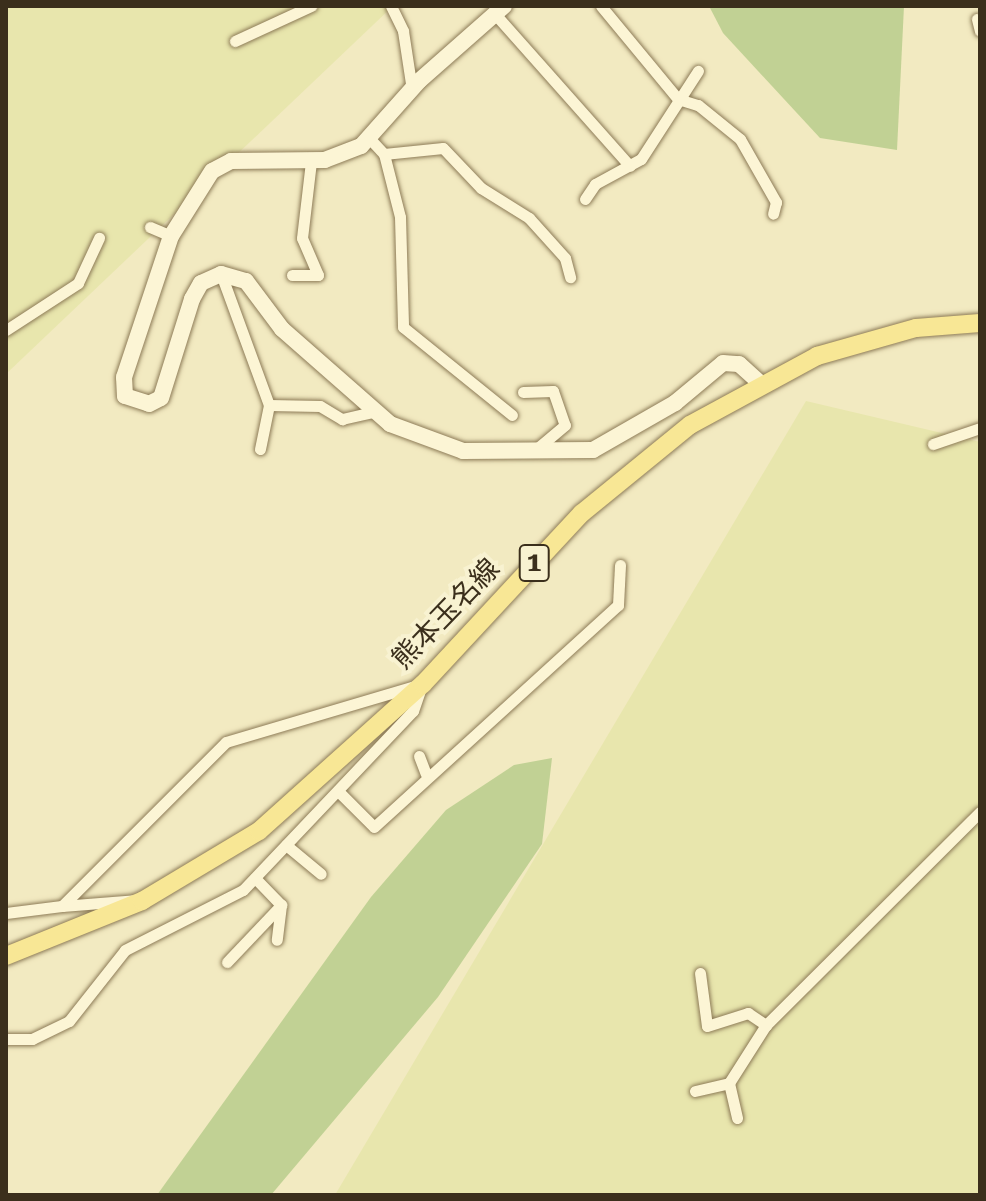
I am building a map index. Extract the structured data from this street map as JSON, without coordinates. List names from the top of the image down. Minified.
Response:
{"streets":{"main road":["1","熊本玉名線"]}}
